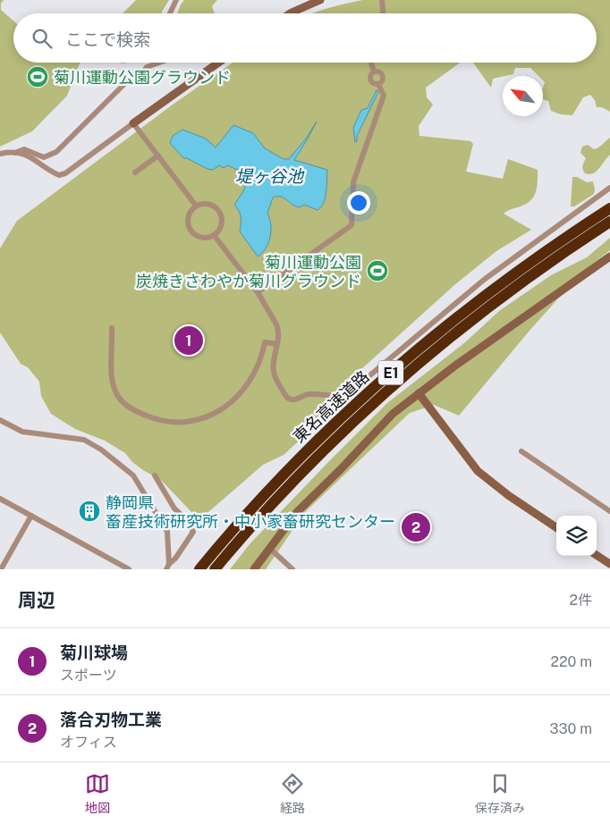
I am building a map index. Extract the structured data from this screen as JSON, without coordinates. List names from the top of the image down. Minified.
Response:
{"streets":{"highway":["E1","東名高速道路"]},"water":["堤ヶ谷池"],"places":{"sports":["菊川運動公園グラウンド","菊川運動公園 炭焼きさわやか菊川グラウンド"],"building":["静岡県 畜産技術研究所・中小家畜研究センター"]},"north":"top left","page":{"search":"ここで検索","pins":["1","2"],"heading":["周辺","2件"],"list":[{"mark":"1","name":"菊川球場","note":"スポーツ","value":"220 m"},{"mark":"2","name":"落合刃物工業","note":"オフィス","value":"330 m"}],"nav":["地図","経路","保存済み"]}}
